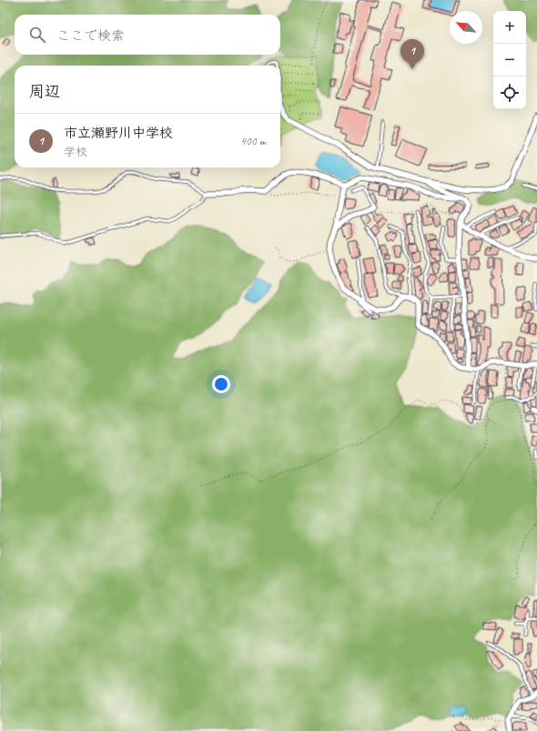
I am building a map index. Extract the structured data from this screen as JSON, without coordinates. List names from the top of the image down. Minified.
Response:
{"north":"top left","page":{"map_buttons":["+","−"],"search":"ここで検索","pins":"1","heading":"周辺","list":[{"mark":"1","name":"市立瀬野川中学校","note":"学校","value":"400 m"}]}}
